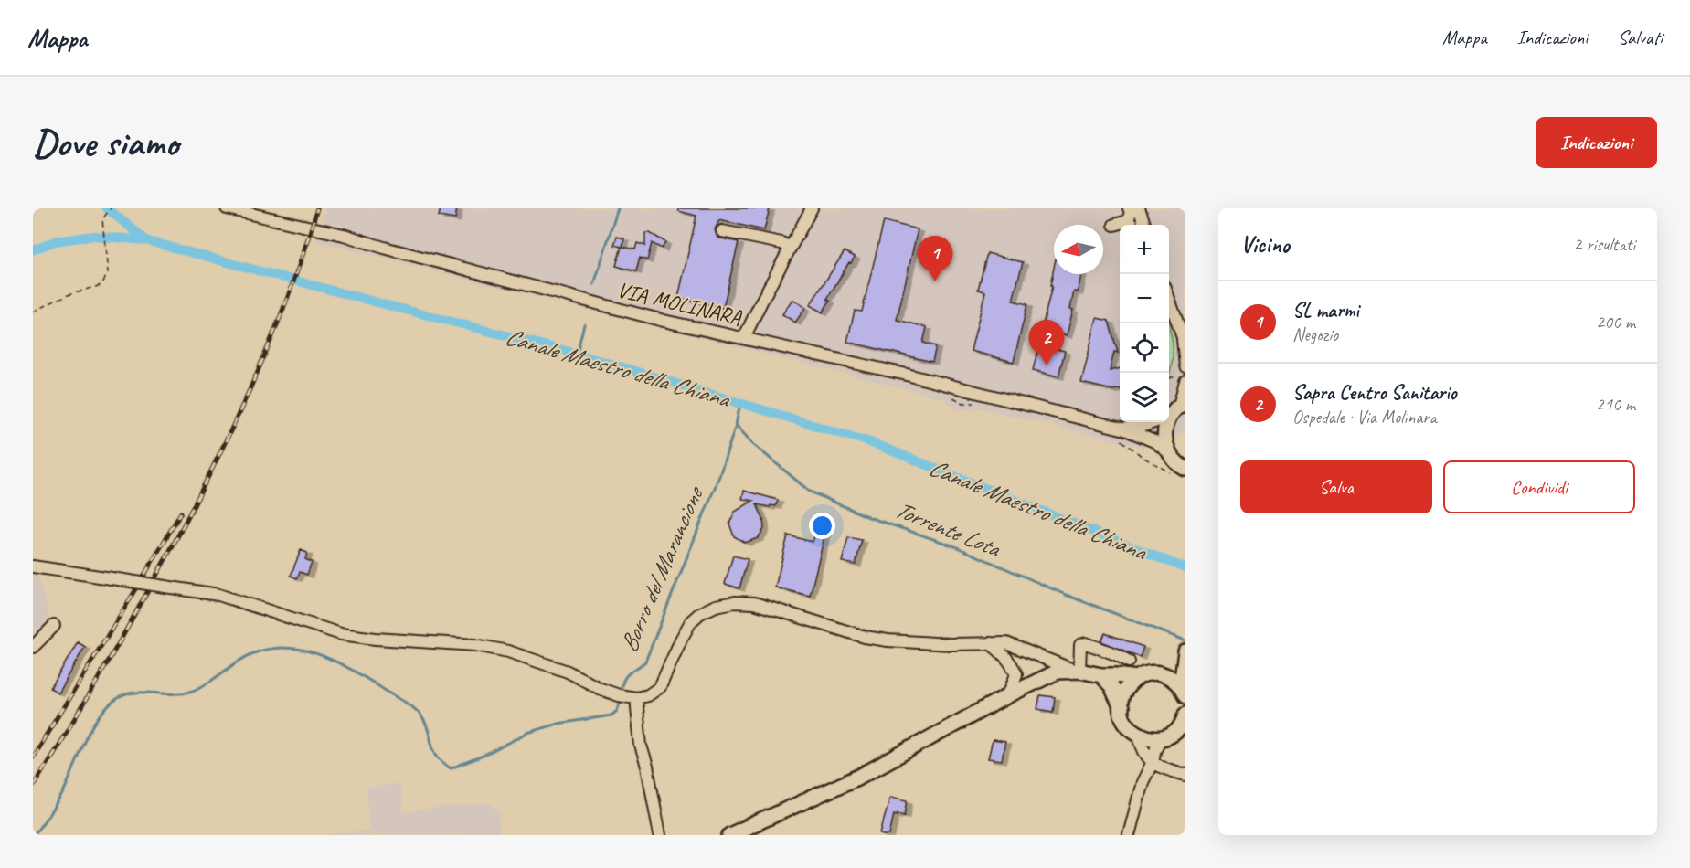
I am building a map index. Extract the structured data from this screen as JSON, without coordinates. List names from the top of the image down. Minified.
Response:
{"streets":{"street":["VIA MOLINARA"]},"water":["Canale Maestro della Chiana","Torrente Lota","Borro del Marancione"],"north":"left","page":{"header":"Mappa","nav":["Mappa","Indicazioni","Salvati"],"buttons":["Indicazioni",["Salva","Condividi"]],"title":"Dove siamo","heading":["Vicino","2 risultati"],"map_buttons":["+","−"],"pins":["1","2"],"list":[{"mark":"1","name":"SL marmi","note":"Negozio","value":"200 m"},{"mark":"2","name":"Sapra Centro Sanitario","note":"Ospedale · Via Molinara","value":"210 m"}]}}
